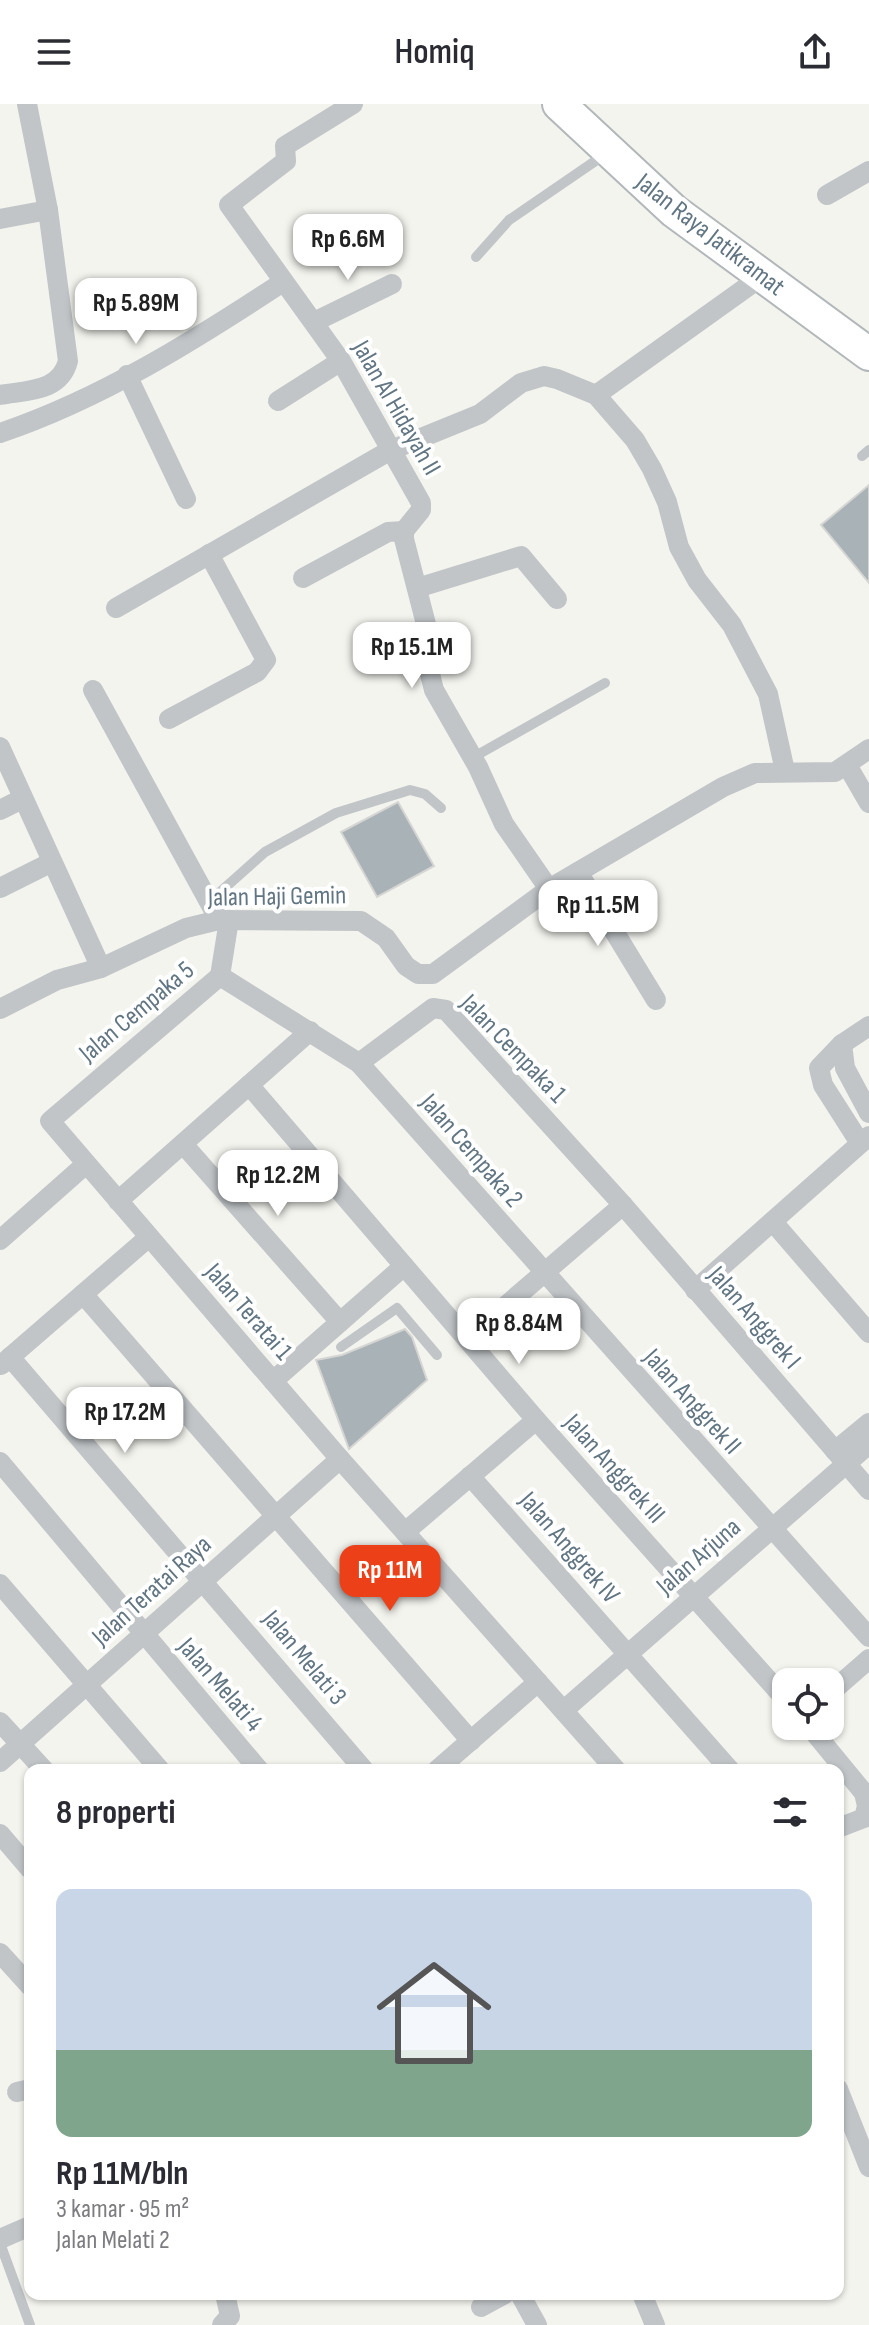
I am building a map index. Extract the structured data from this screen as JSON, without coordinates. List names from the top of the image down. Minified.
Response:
{"streets":{"main road":["Jalan Raya Jatikramat"],"street":["Jalan Al Hidayah II","Jalan Haji Gemin","Jalan Cempaka 5","Jalan Cempaka 1","Jalan Cempaka 2","Jalan Teratai 1","Jalan Anggrek I","Jalan Anggrek II","Jalan Anggrek III","Jalan Anggrek IV","Jalan Arjuna","Jalan Teratai Raya","Jalan Melati 3","Jalan Melati 4"]},"crossings":[["Jalan Cempaka 5","Jalan Teratai 1"],["Jalan Cempaka 1","Jalan Cempaka 2"],["Jalan Cempaka 1","Jalan Anggrek I"],["Jalan Cempaka 2","Jalan Anggrek II"],["Jalan Teratai 1","Jalan Arjuna"],["Jalan Teratai 1","Jalan Teratai Raya"],["Jalan Anggrek I","Jalan Arjuna"],["Jalan Anggrek II","Jalan Arjuna"],["Jalan Anggrek III","Jalan Arjuna"],["Jalan Anggrek IV","Jalan Arjuna"],["Jalan Teratai Raya","Jalan Melati 3"],["Jalan Teratai Raya","Jalan Melati 4"]],"page":{"header":"Homiq","price":["Rp 6.6M","Rp 5.89M","Rp 15.1M","Rp 11.5M","Rp 12.2M","Rp 8.84M","Rp 17.2M","Rp 11M"],"heading":"8 properti","list":[{"name":"Rp 11M/bln","note":"3 kamar · 95 m² · Jalan Melati 2"}]}}
